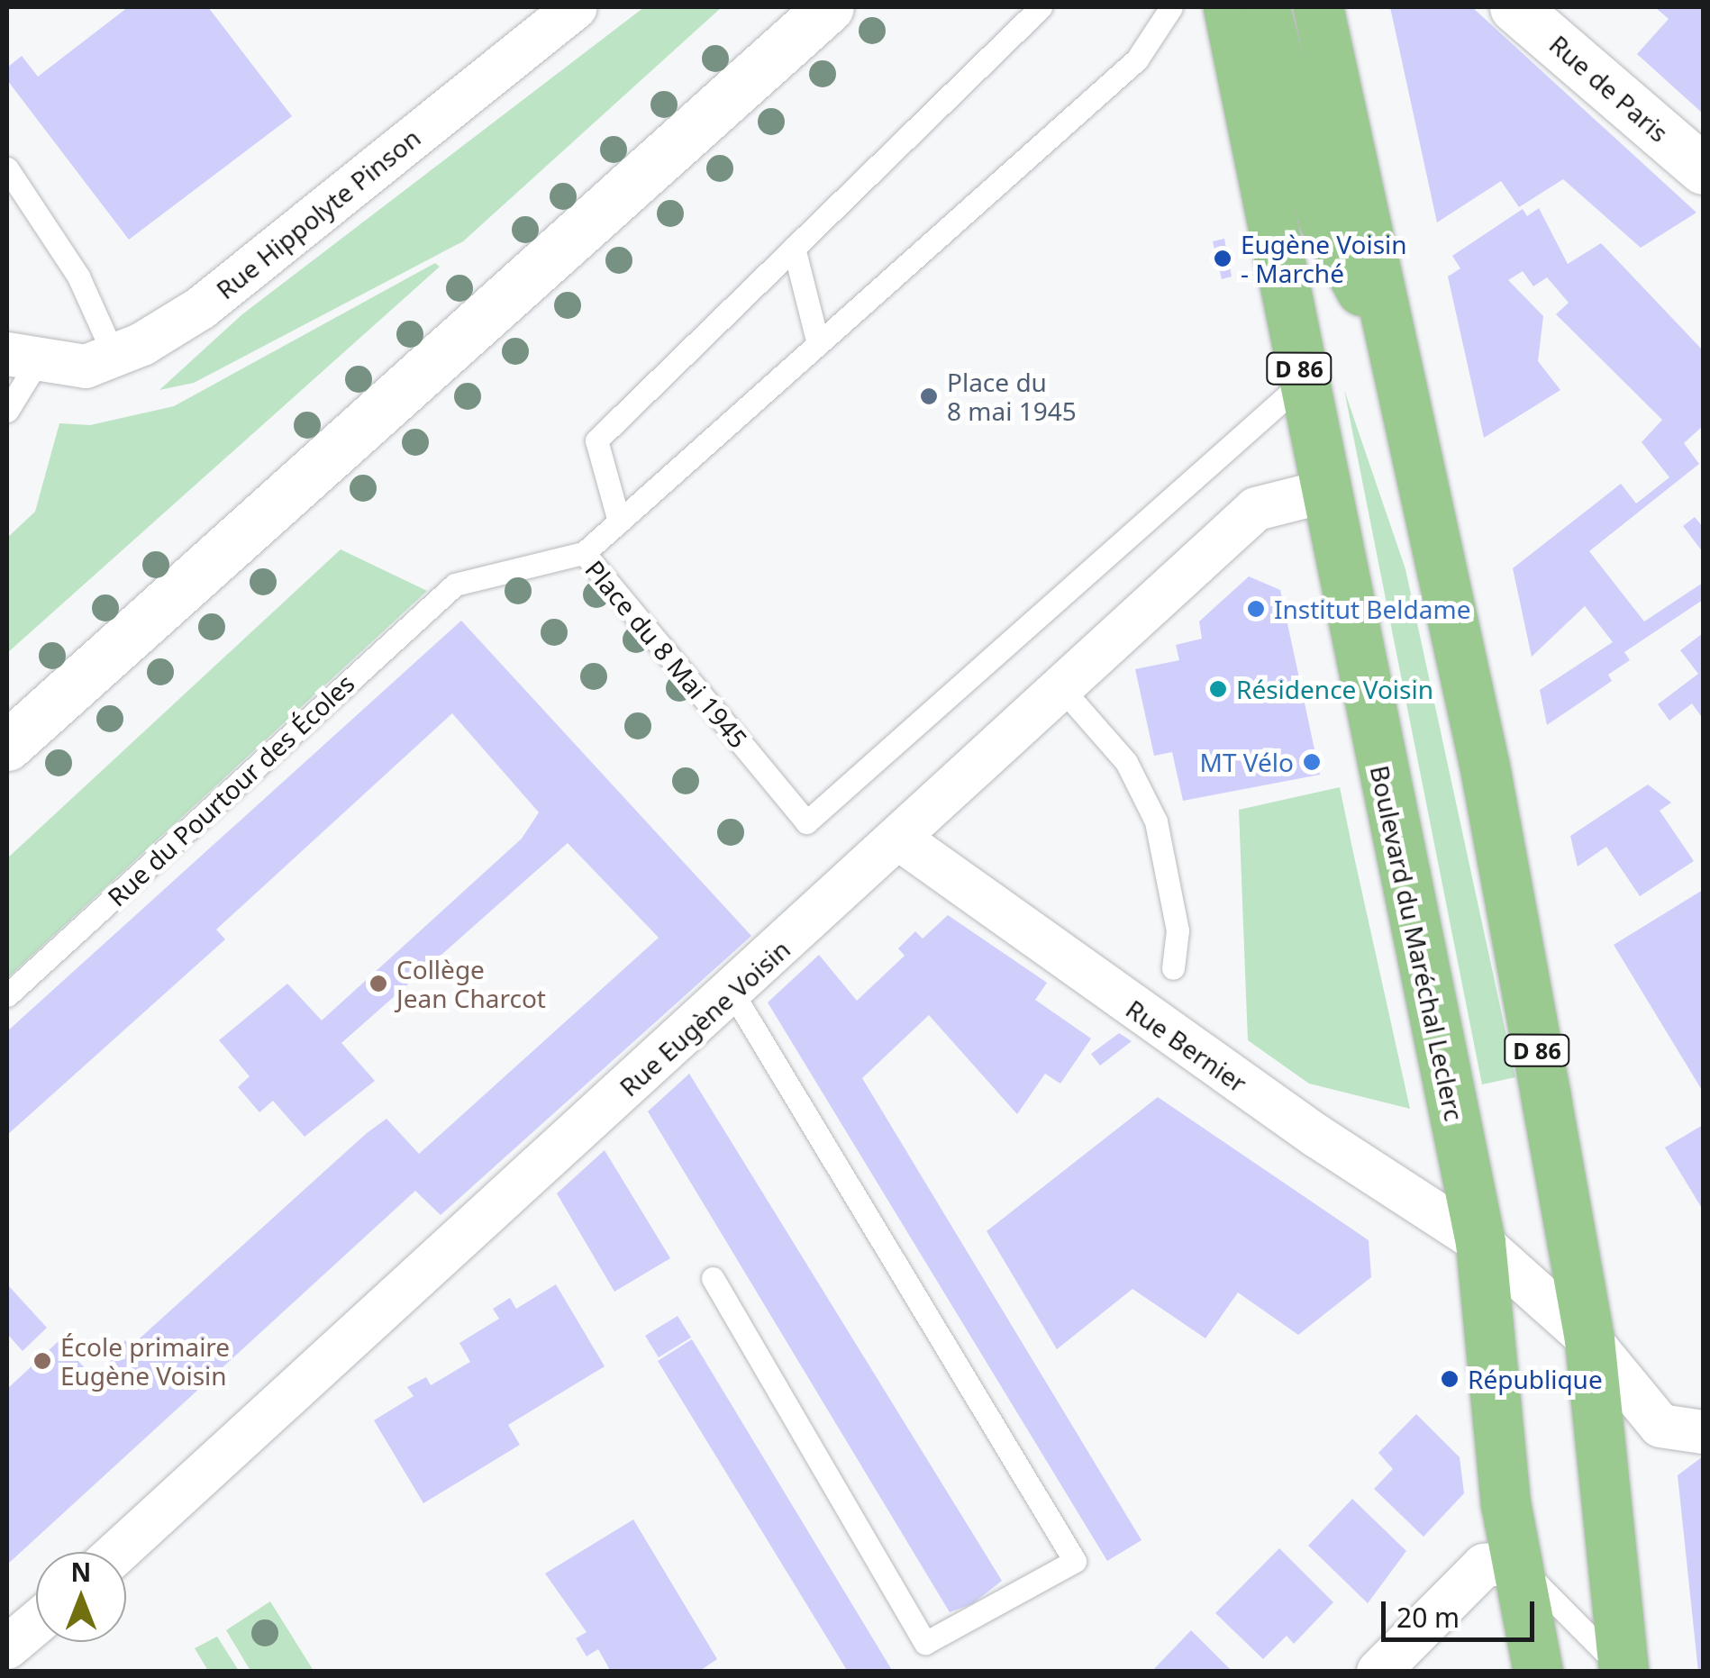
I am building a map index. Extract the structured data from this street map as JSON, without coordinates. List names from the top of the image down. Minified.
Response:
{"streets":{"main road":["Rue de Paris","D 86","Boulevard du Maréchal Leclerc"],"street":["Rue Hippolyte Pinson","Rue Eugène Voisin","Rue Bernier"],"lane":["Place du 8 Mai 1945","Rue du Pourtour des Écoles"]},"crossings":[["D 86","Rue Bernier"],["Place du 8 Mai 1945","Rue du Pourtour des Écoles"],["Place du 8 Mai 1945","Boulevard du Maréchal Leclerc"],["Boulevard du Maréchal Leclerc","Rue Eugène Voisin"],["Boulevard du Maréchal Leclerc","Rue Bernier"],["Rue Eugène Voisin","Rue Bernier"]],"places":["Eugène Voisin - Marché","Place du 8 mai 1945","Institut Beldame","Résidence Voisin","MT Vélo","Collège Jean Charcot","École primaire Eugène Voisin","République"],"scale_bar":"20 m","north":"top"}
